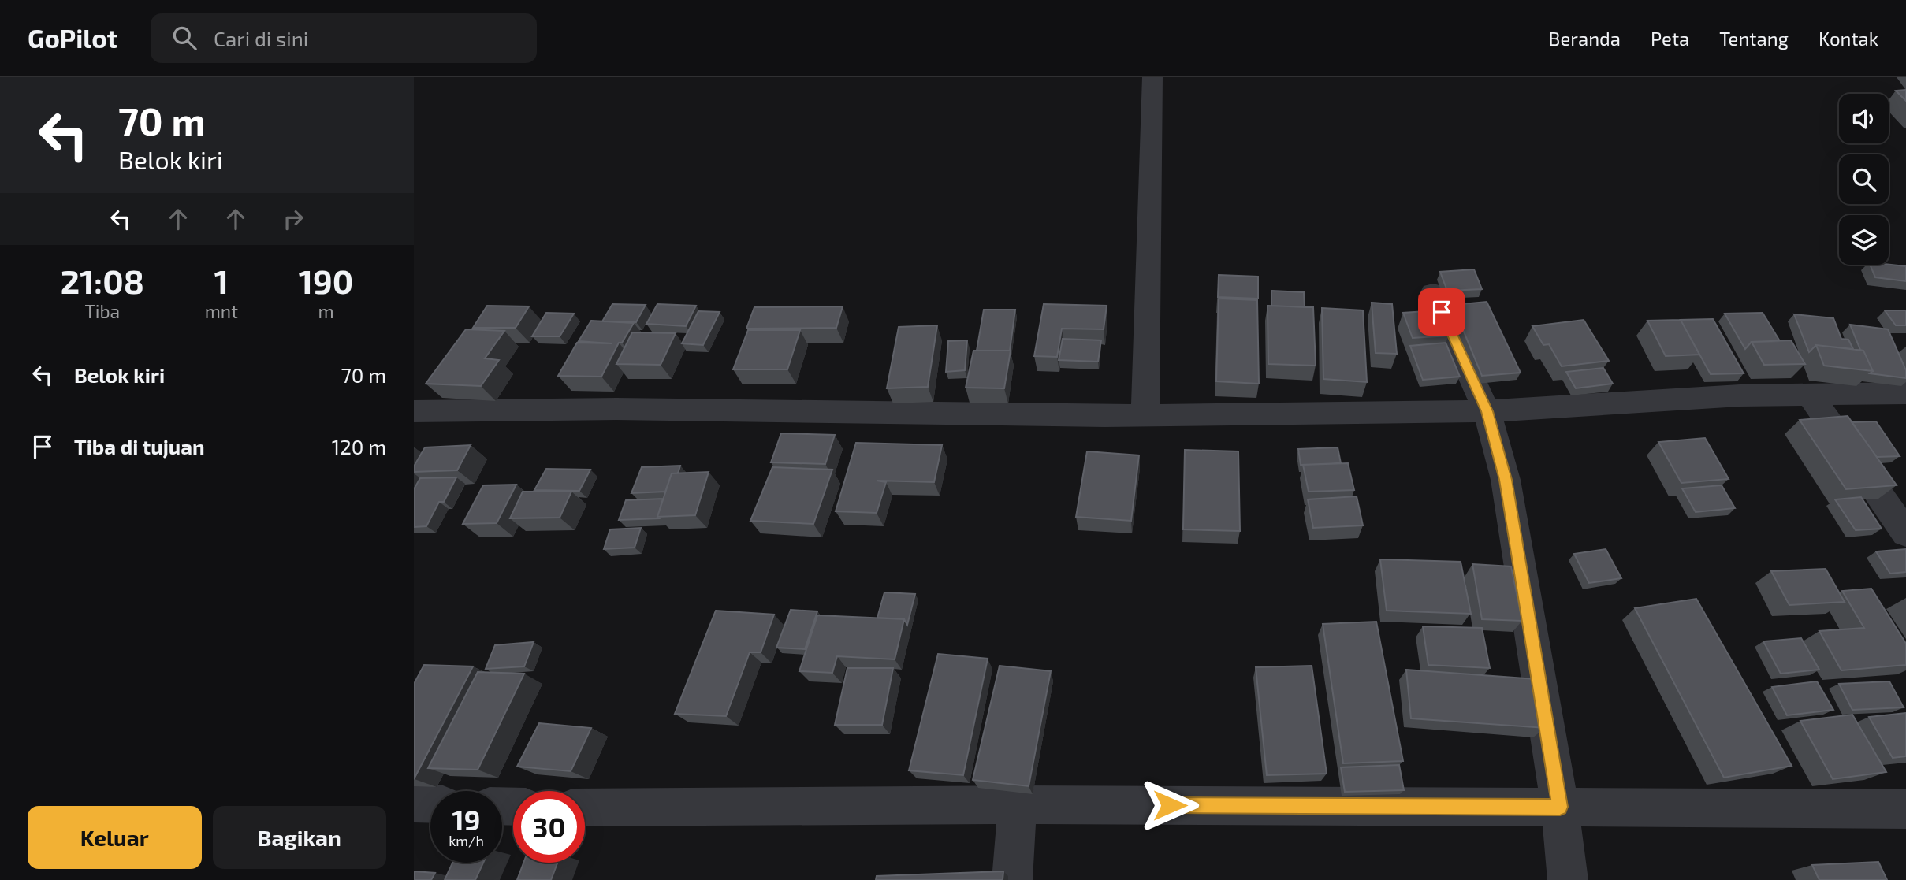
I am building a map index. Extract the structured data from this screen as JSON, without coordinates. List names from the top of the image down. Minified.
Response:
{"page":{"header":"GoPilot","search":"Cari di sini","nav":["Beranda","Peta","Tentang","Kontak"],"turn":["70 m","Belok kiri"],"eta":["21:08","Tiba","1","mnt","190","m"],"list":[{"name":"Belok kiri","value":"70 m"},{"name":"Tiba di tujuan","value":"120 m"}],"speed":"19 km/h","limit":"30","buttons":["Keluar","Bagikan"]}}
